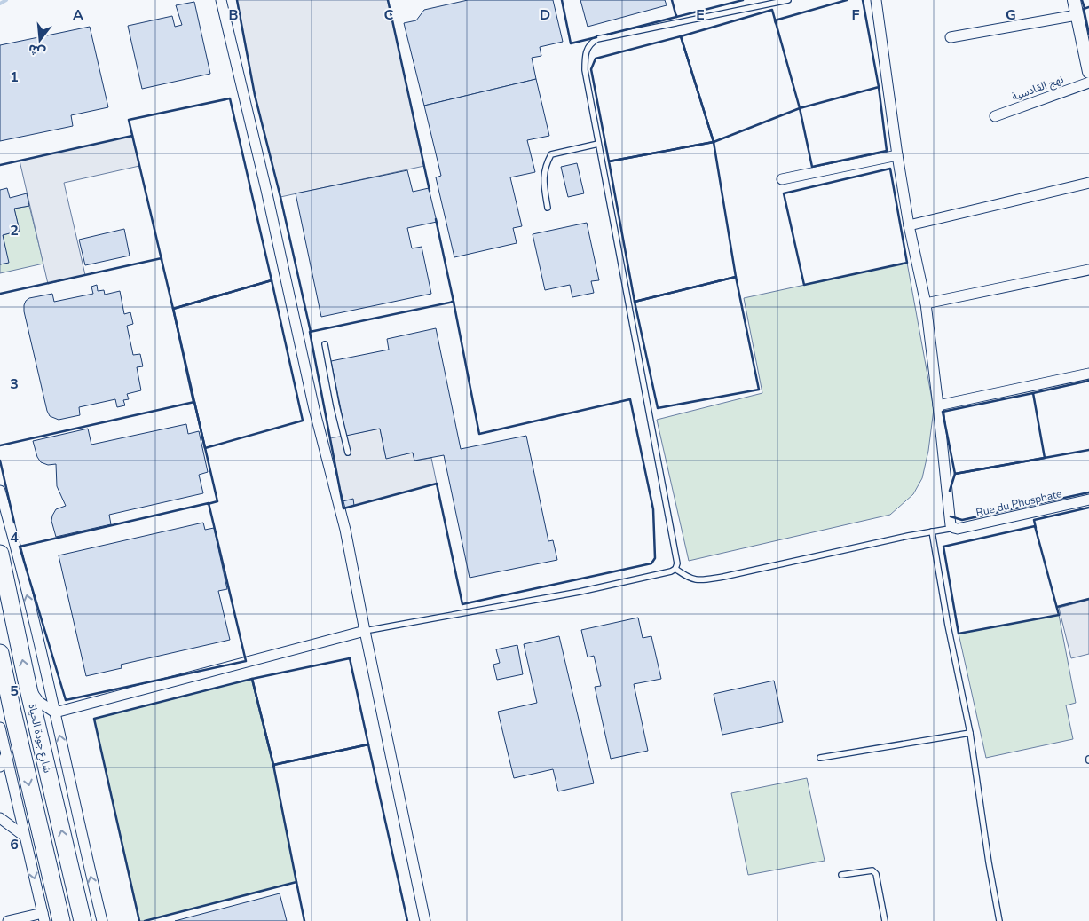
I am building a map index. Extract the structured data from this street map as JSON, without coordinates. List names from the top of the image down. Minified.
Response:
{"streets":{"highway":["شارع جودة الحياة"],"street":["نهج القادسية","Rue du Phosphate"]},"north":"bottom","grid":{"columns":["A","B","C","D","E","F","G"],"rows":["1","2","3","4","5","6"]}}
